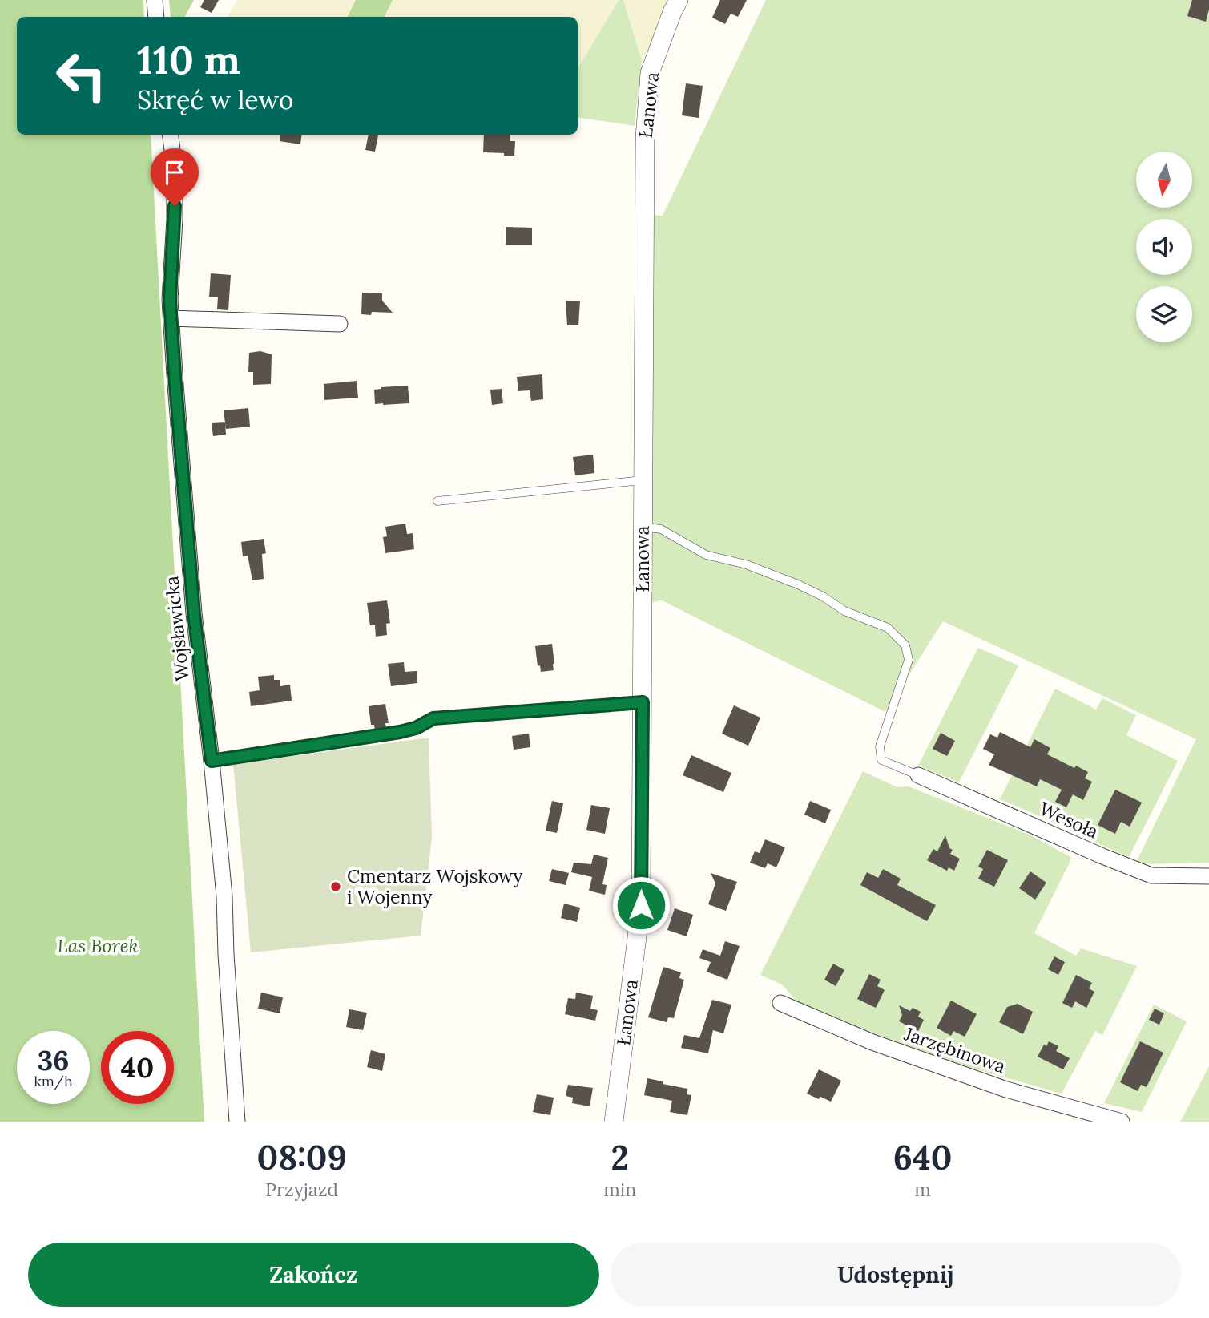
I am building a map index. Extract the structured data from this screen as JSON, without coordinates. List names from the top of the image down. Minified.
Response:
{"streets":{"street":["Łanowa","Wojsławicka","Wesoła","Jarzębinowa"]},"parks":["Las Borek"],"places":["Cmentarz Wojskowy i Wojenny"],"north":"bottom","page":{"turn":["110 m","Skręć w lewo"],"speed":"36 km/h","limit":"40","eta":["08:09","Przyjazd","2","min","640","m"],"buttons":["Zakończ","Udostępnij"]}}
